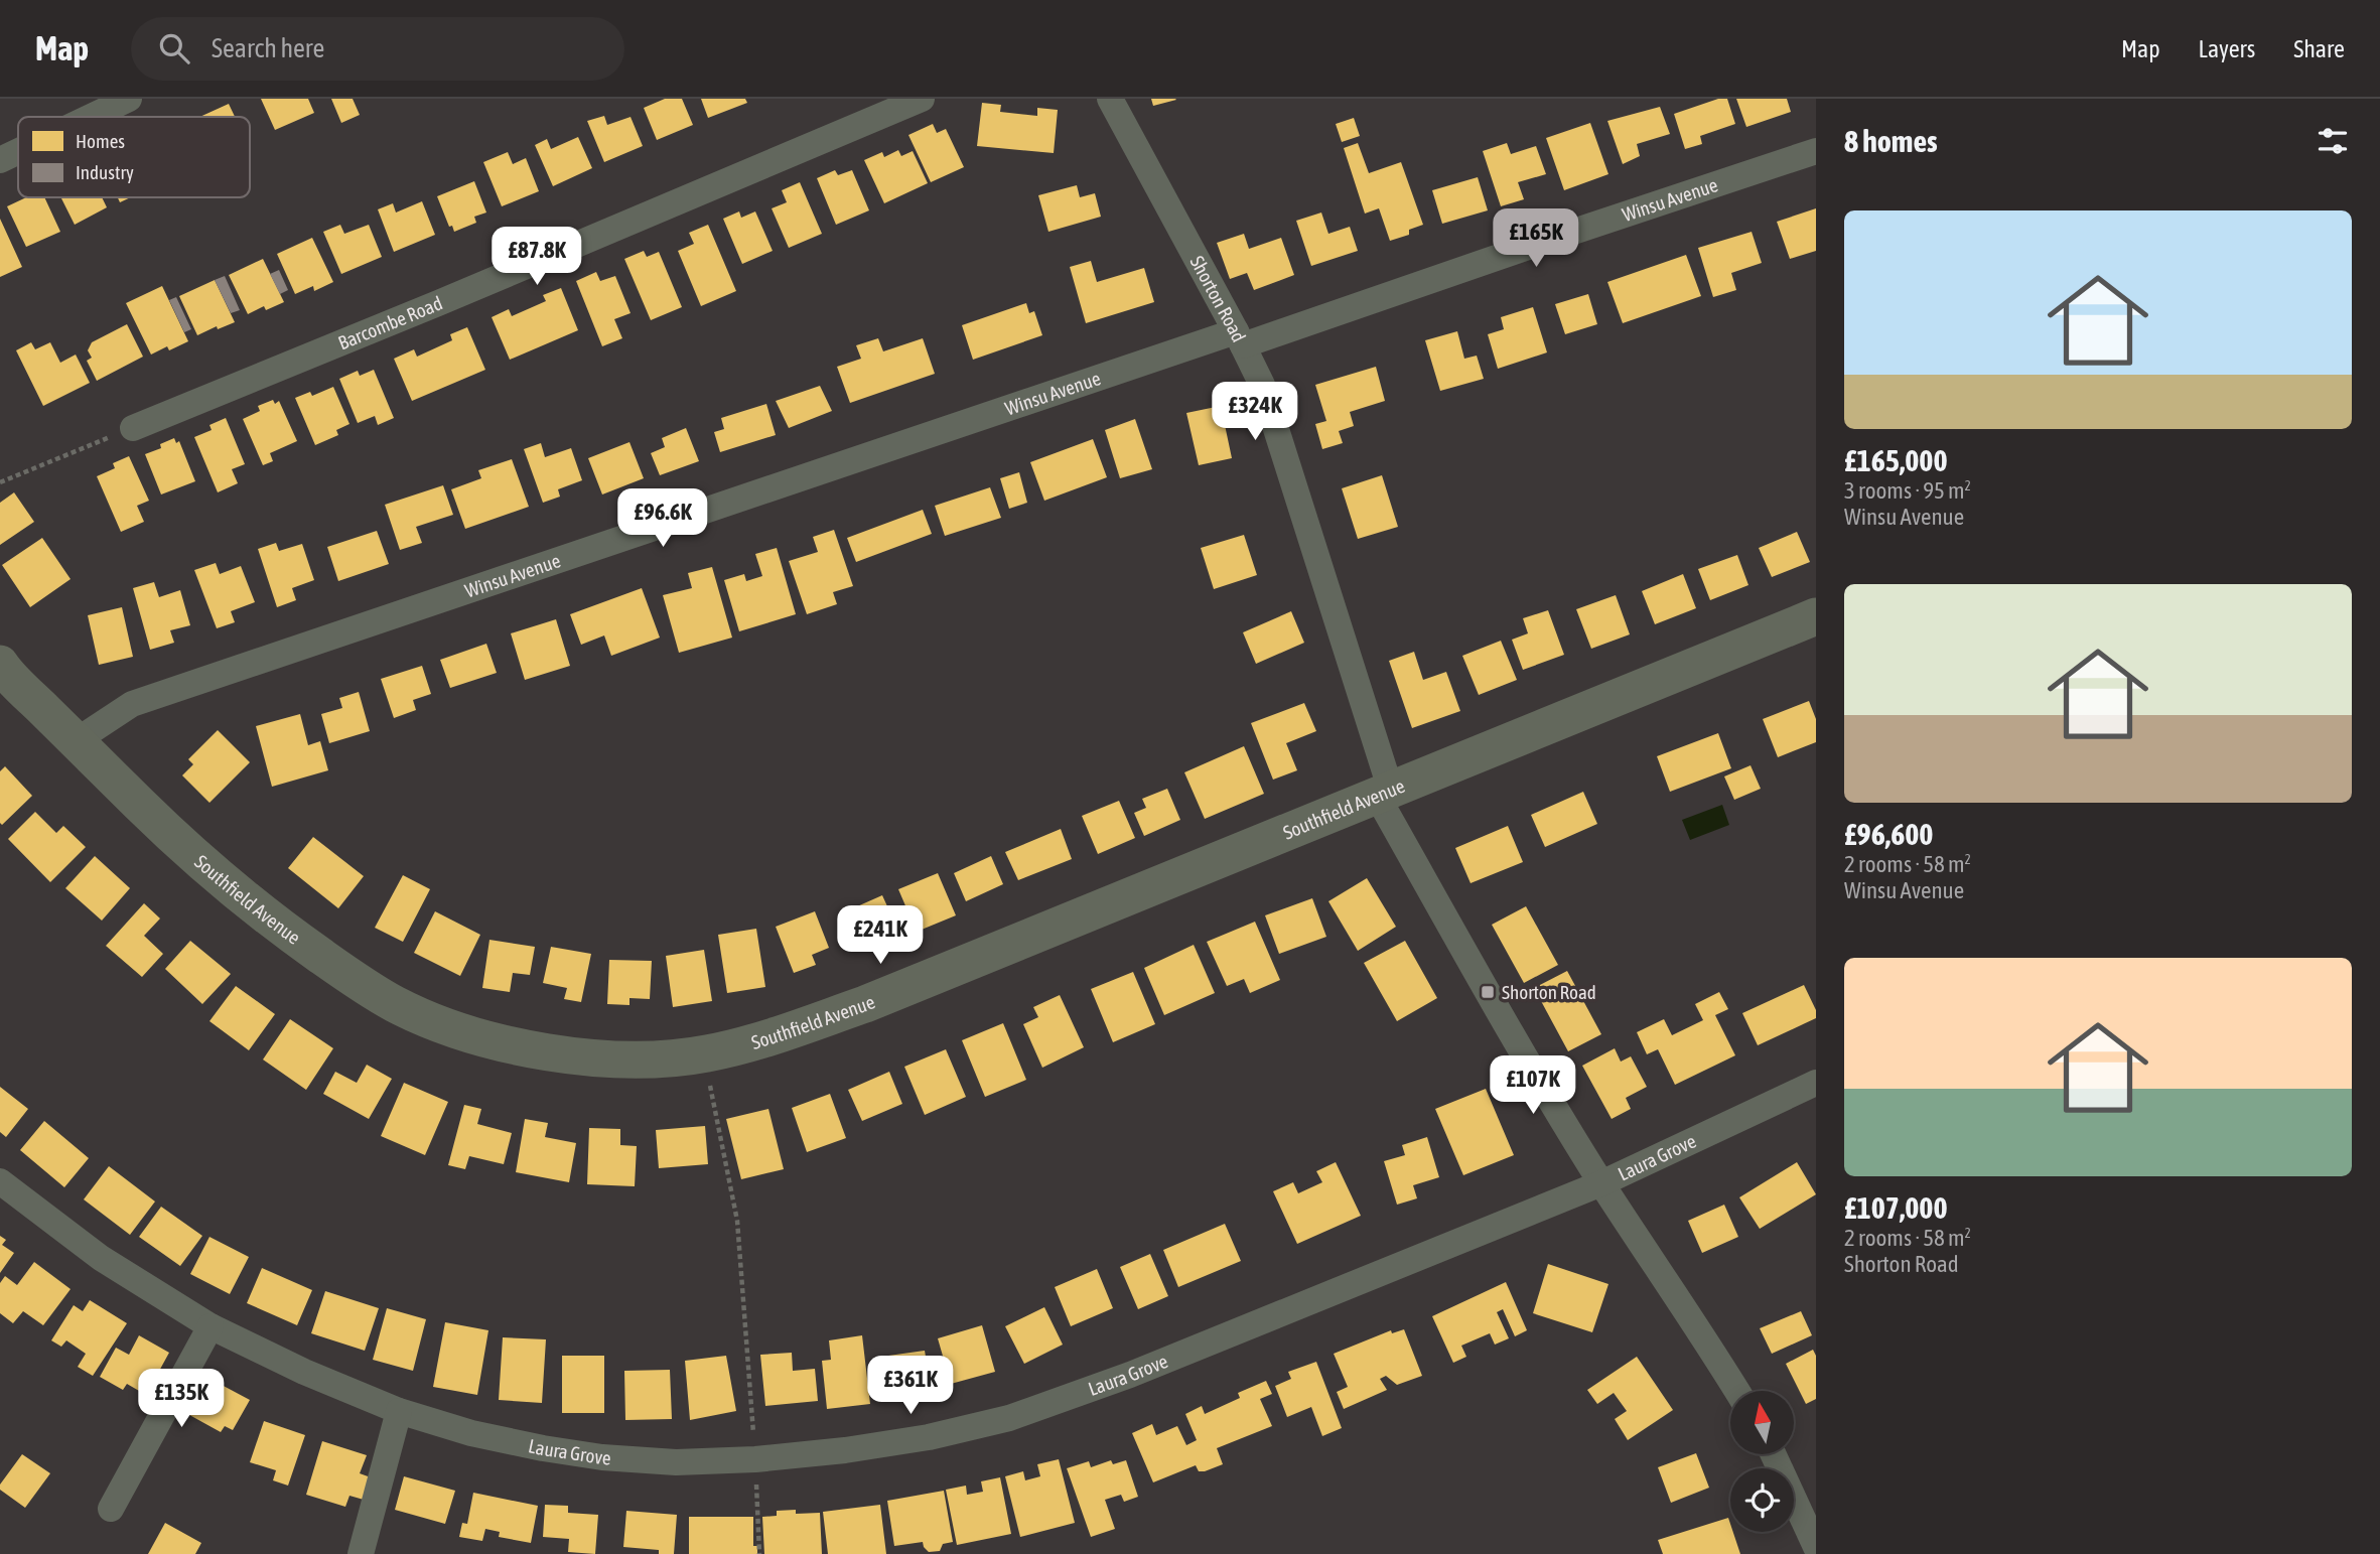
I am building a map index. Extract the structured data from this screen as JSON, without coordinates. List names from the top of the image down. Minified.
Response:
{"streets":{"street":["Winsu Avenue","Shorton Road","Barcombe Road","Southfield Avenue","Laura Grove"]},"crossings":[["Winsu Avenue","Shorton Road"],["Winsu Avenue","Southfield Avenue"],["Shorton Road","Southfield Avenue"],["Shorton Road","Laura Grove"]],"places":{"transit":["Shorton Road"]},"legend":["Homes","Industry"],"north":"top","page":{"header":"Map","search":"Search here","nav":["Map","Layers","Share"],"heading":"8 homes","list":[{"name":"£165,000","note":"3 rooms · 95 m² · Winsu Avenue"},{"name":"£96,600","note":"2 rooms · 58 m² · Winsu Avenue"},{"name":"£107,000","note":"2 rooms · 58 m² · Shorton Road"}],"price":["£165K","£87.8K","£324K","£96.6K","£241K","£107K","£361K","£135K"]}}
